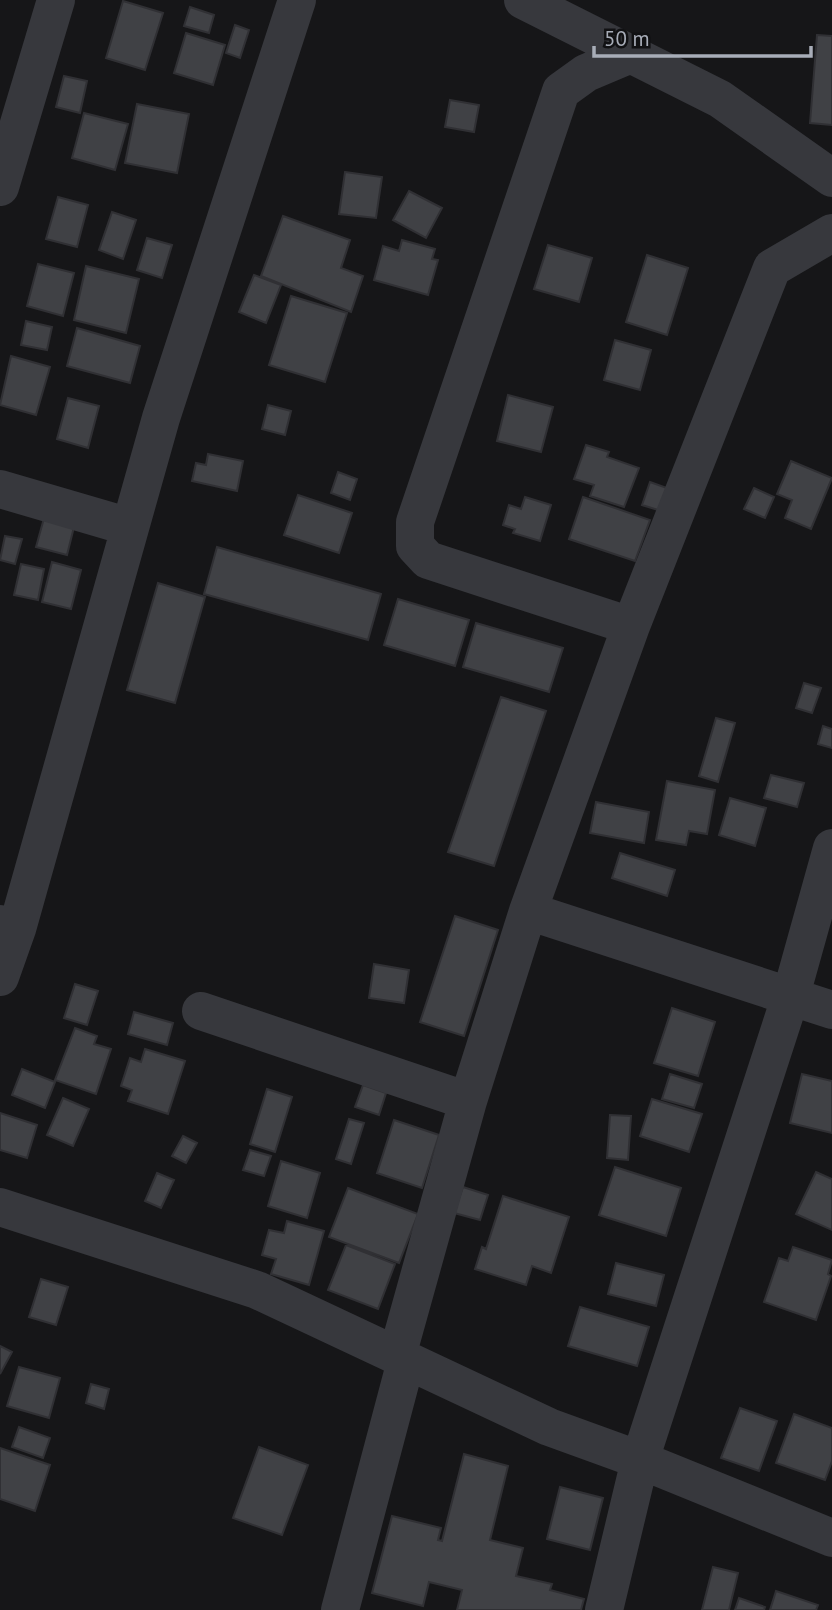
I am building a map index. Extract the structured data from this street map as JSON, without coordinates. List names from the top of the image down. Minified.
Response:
{"scale_bar":"50 m"}
